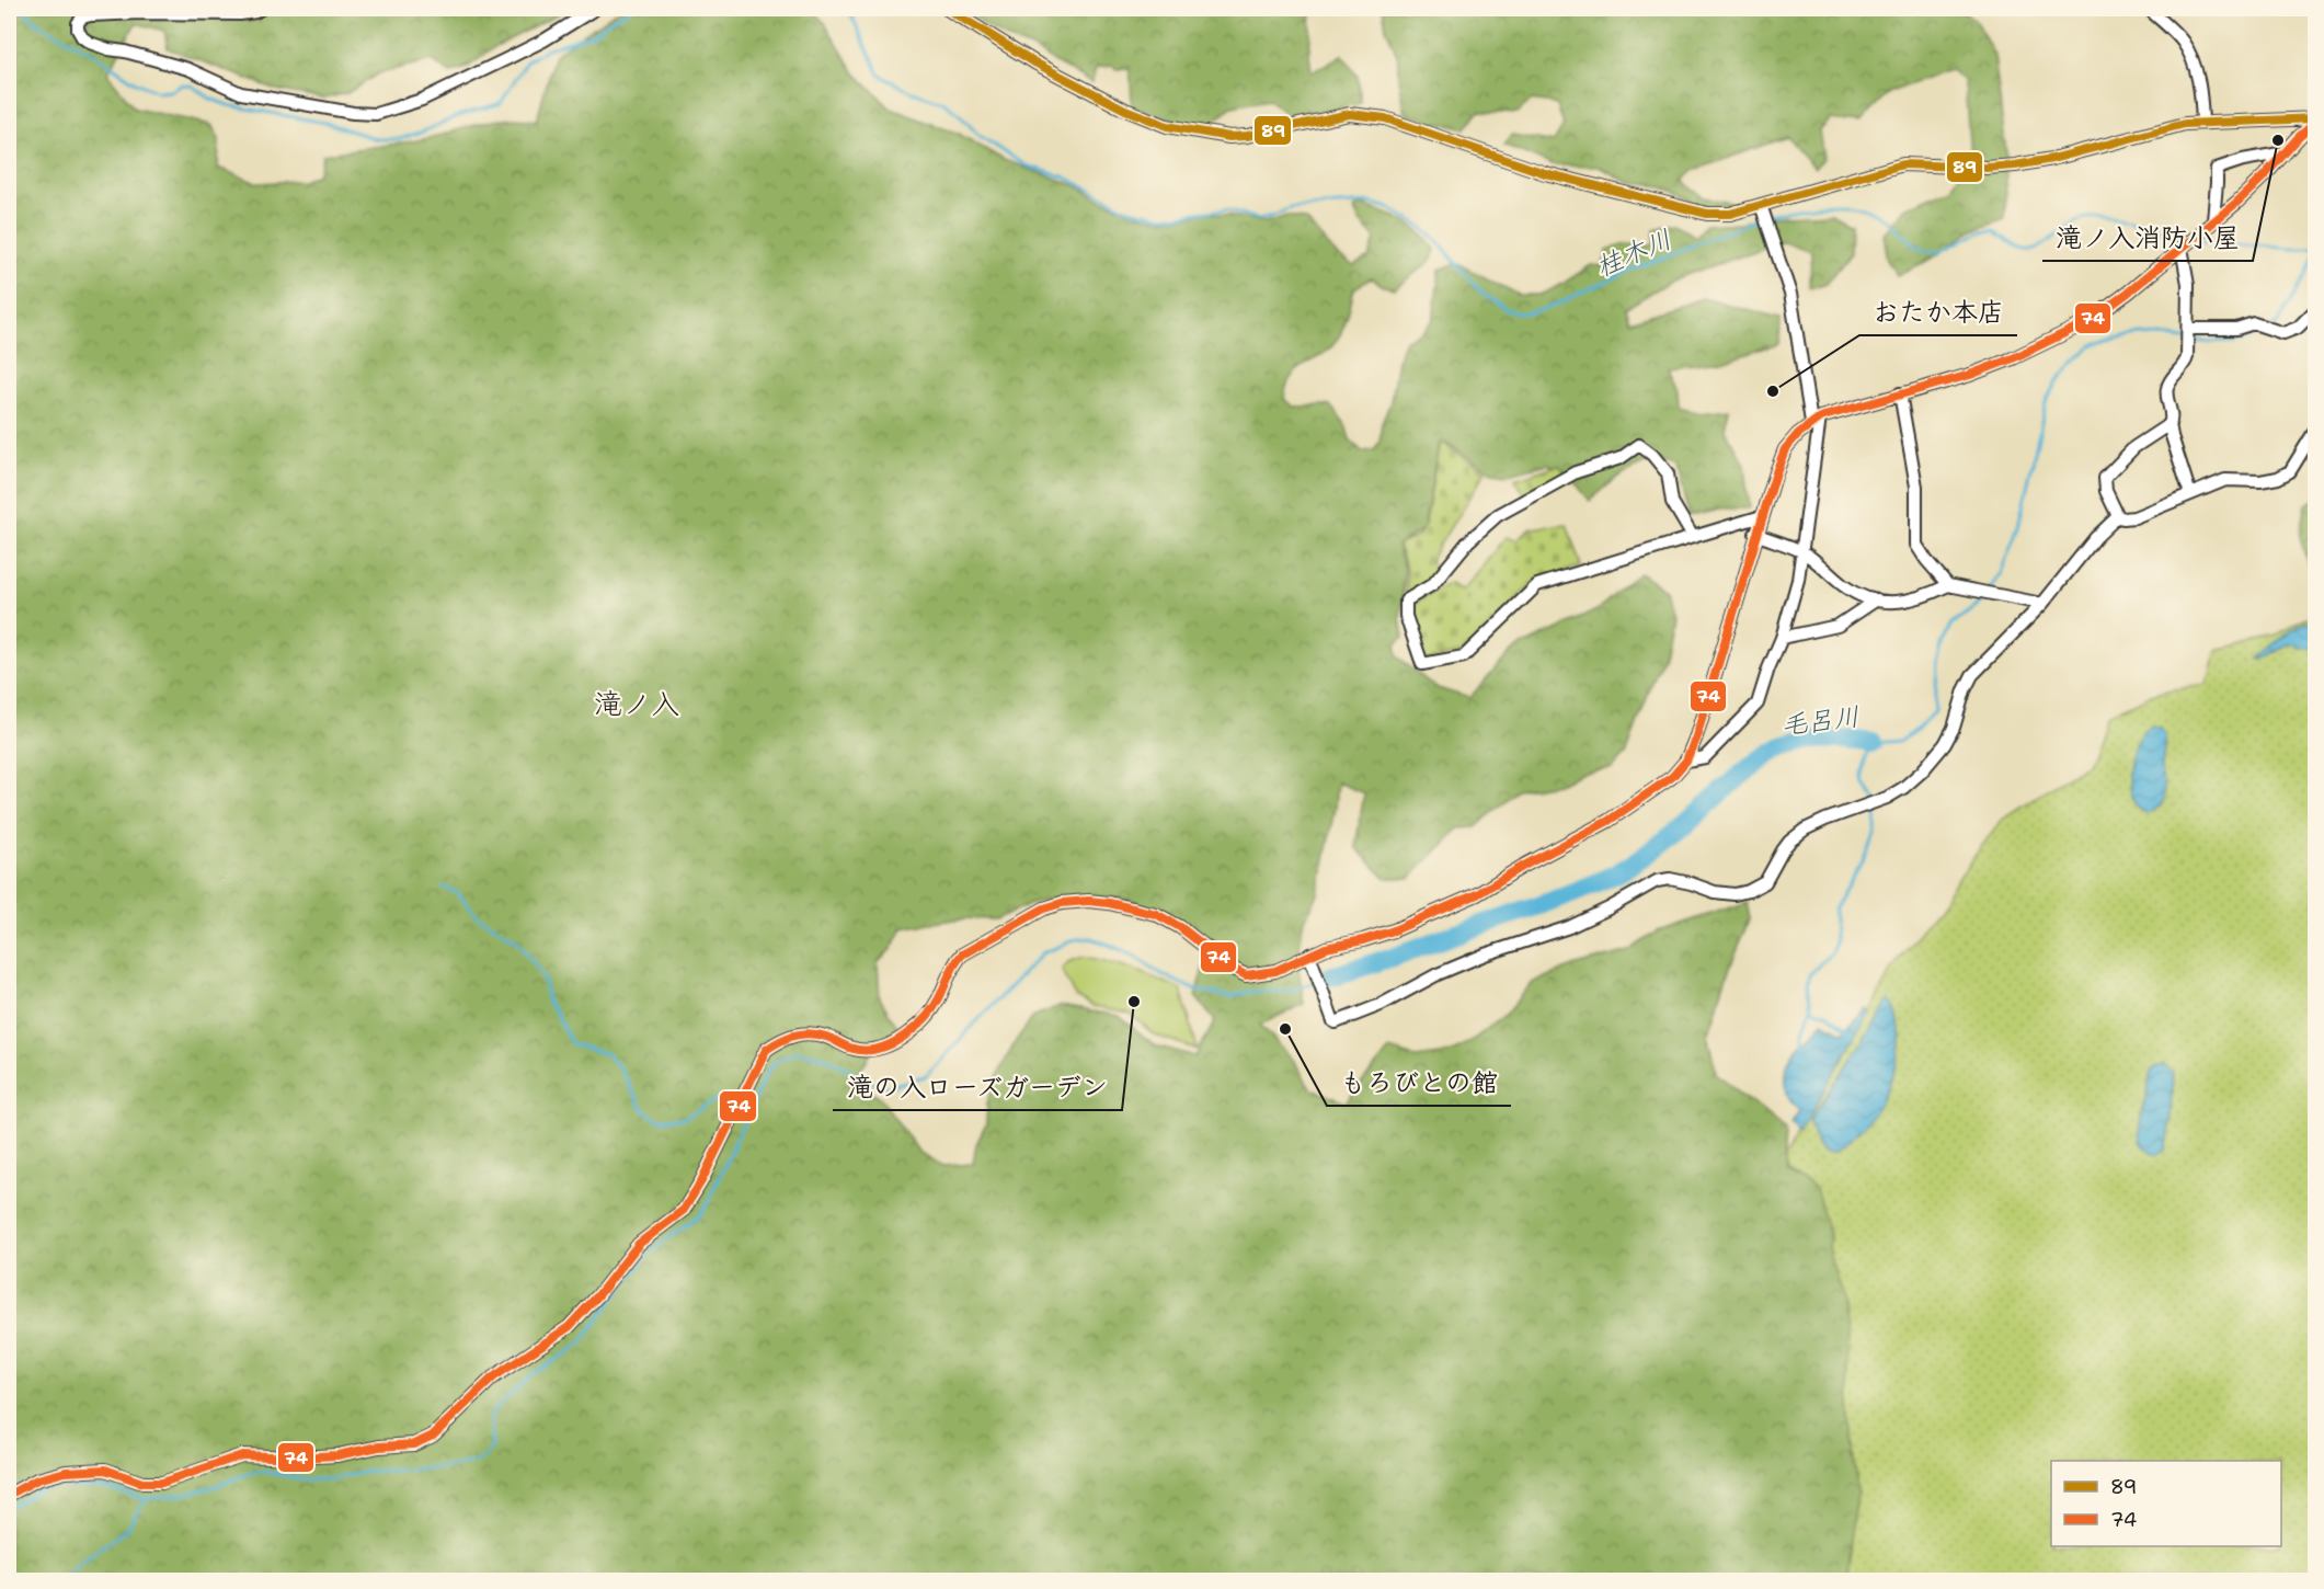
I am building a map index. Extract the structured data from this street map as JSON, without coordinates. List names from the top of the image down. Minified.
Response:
{"districts":["滝ノ入"],"water":["桂木川","毛呂川"],"places":["滝ノ入消防小屋","おたか本店","滝の入ローズガーデン","もろびとの館"],"lines":["transit line 89","transit line 74"],"legend":["89","74"]}
